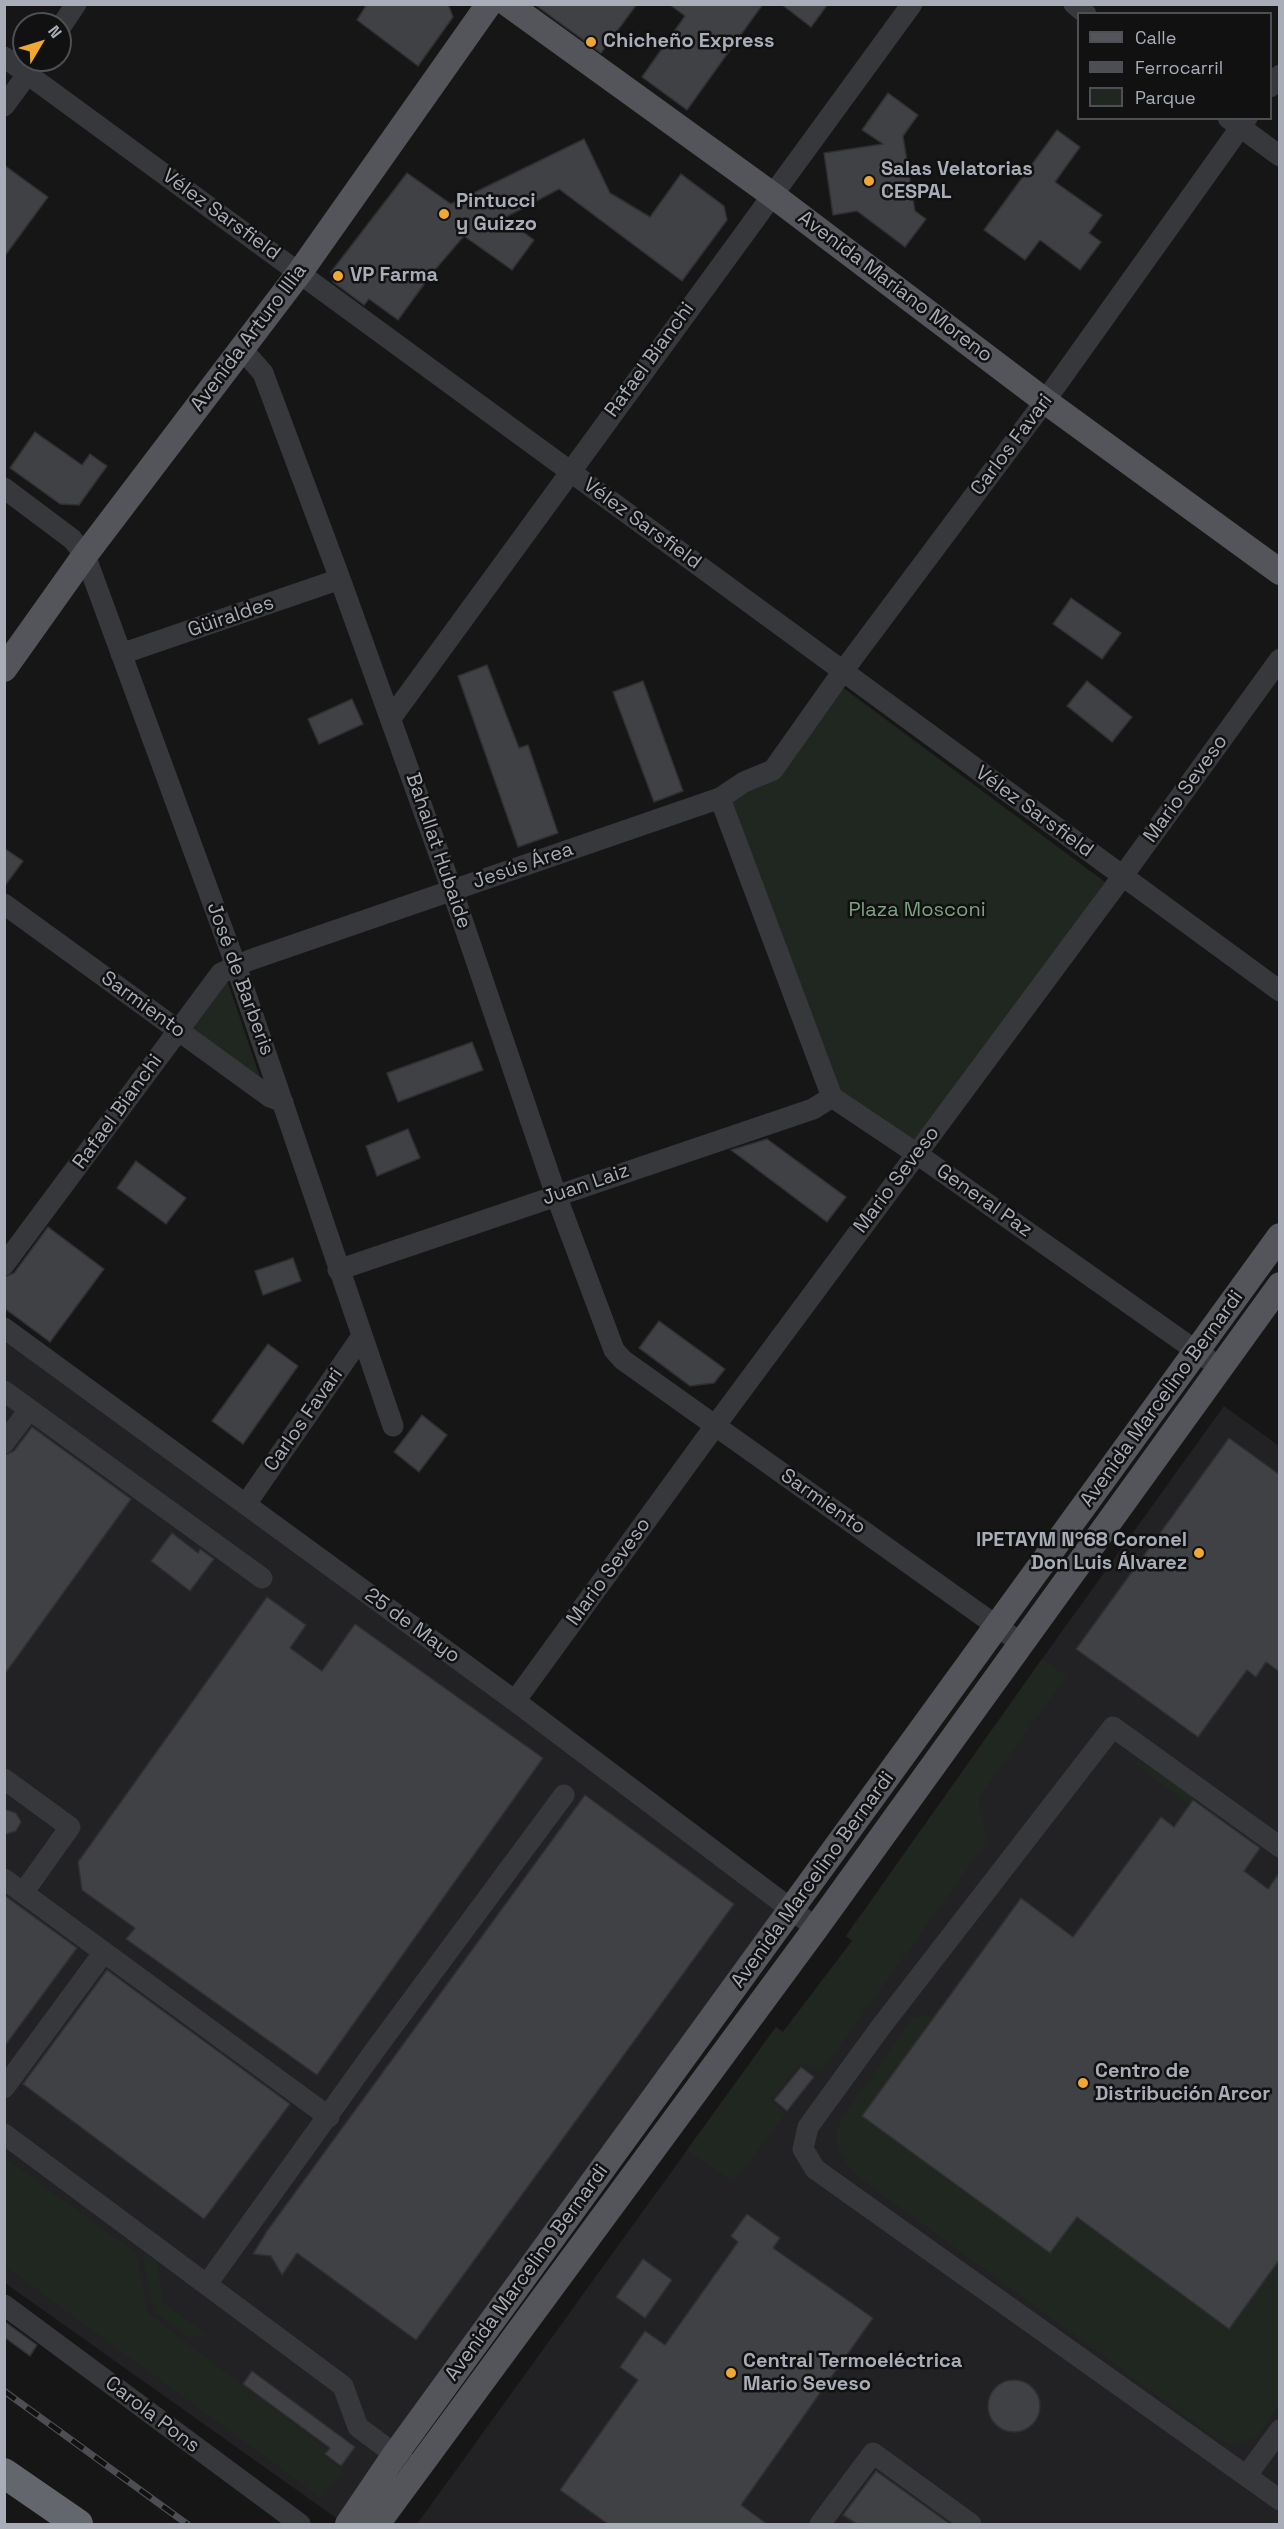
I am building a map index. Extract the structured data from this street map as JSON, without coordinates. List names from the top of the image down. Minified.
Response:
{"streets":{"main road":["Avenida Mariano Moreno","Avenida Arturo Illia","Avenida Marcelino Bernardi"],"street":["Vélez Sarsfield","Rafael Bianchi","Carlos Favari","Güiraldes","Mario Seveso","Bahallat Hubaide","Jesús Área","José de Barberis","Sarmiento","Juan Laiz","General Paz","25 de Mayo","Carola Pons"]},"crossings":[["Vélez Sarsfield","Avenida Arturo Illia"],["Vélez Sarsfield","Rafael Bianchi"],["Vélez Sarsfield","Carlos Favari"],["Vélez Sarsfield","Mario Seveso"],["Avenida Mariano Moreno","Rafael Bianchi"],["Avenida Mariano Moreno","Carlos Favari"],["Avenida Arturo Illia","Bahallat Hubaide"],["Avenida Arturo Illia","José de Barberis"],["Rafael Bianchi","Bahallat Hubaide"],["Rafael Bianchi","Jesús Área"],["Rafael Bianchi","José de Barberis"],["Rafael Bianchi","Sarmiento"],["Carlos Favari","Jesús Área"],["Carlos Favari","José de Barberis"],["Carlos Favari","25 de Mayo"],["Güiraldes","Bahallat Hubaide"],["Güiraldes","José de Barberis"],["Mario Seveso","Sarmiento"],["Mario Seveso","General Paz"],["Mario Seveso","25 de Mayo"],["Bahallat Hubaide","Jesús Área"],["Bahallat Hubaide","Sarmiento"],["Bahallat Hubaide","Juan Laiz"],["Jesús Área","José de Barberis"],["José de Barberis","Sarmiento"],["José de Barberis","Juan Laiz"],["Sarmiento","Avenida Marcelino Bernardi"],["Juan Laiz","General Paz"],["General Paz","Avenida Marcelino Bernardi"],["Avenida Marcelino Bernardi","25 de Mayo"]],"parks":["Plaza Mosconi"],"places":["Chicheño Express","Salas Velatorias CESPAL","Pintucci y Guizzo","VP Farma","IPETAYM Nº68 Coronel Don Luis Álvarez","Centro de Distribución Arcor","Central Termoeléctrica Mario Seveso"],"legend":["Calle","Ferrocarril","Parque"],"north":"top right"}
